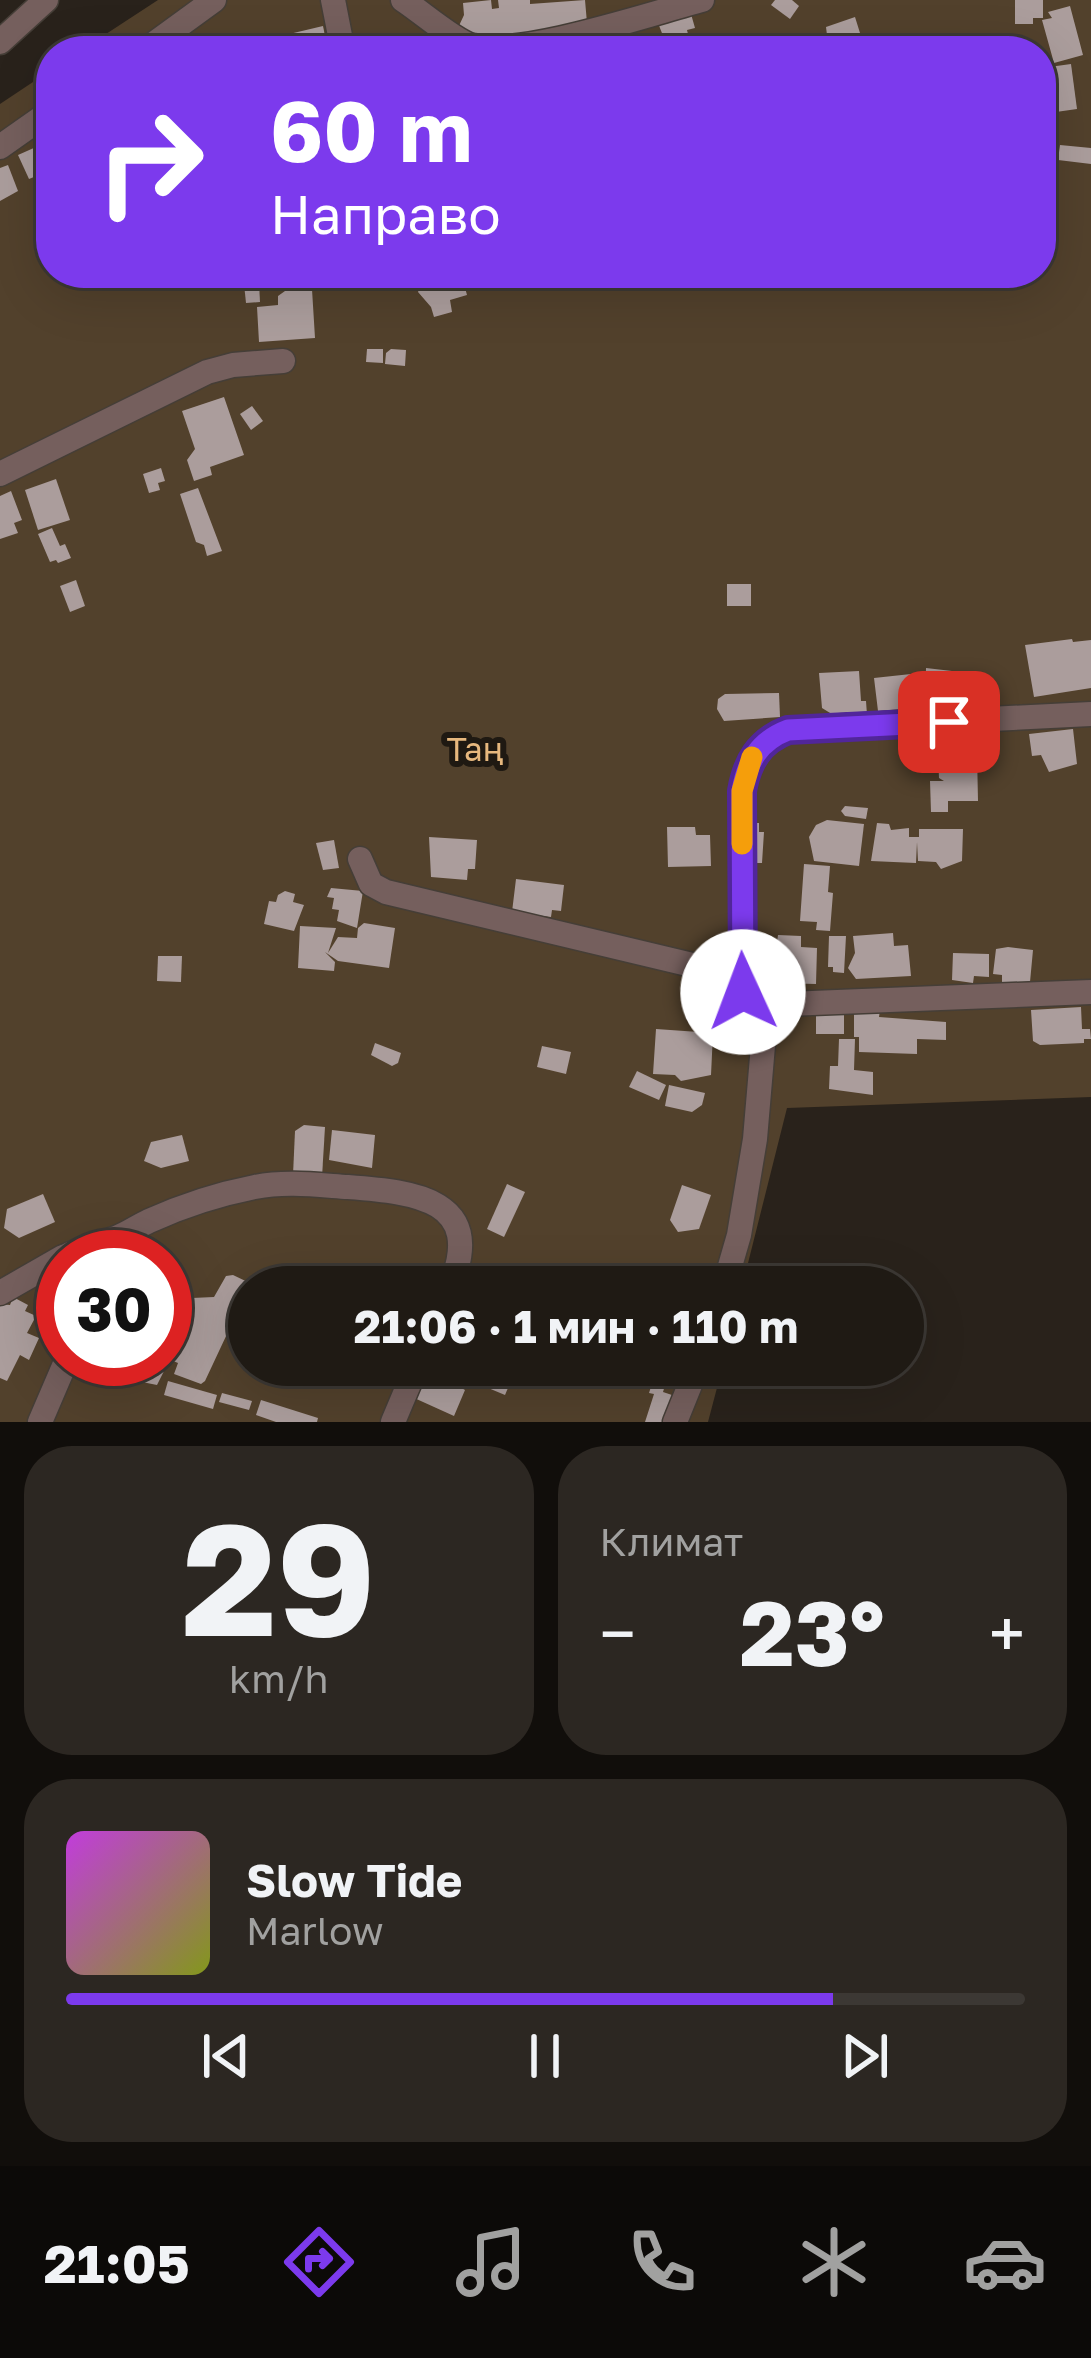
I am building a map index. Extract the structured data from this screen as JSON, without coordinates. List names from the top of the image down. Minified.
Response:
{"parks":["Таң"],"page":{"turn":["60 m","Направо"],"limit":"30","trip":"21:06 · 1 мин · 110 m","tile":[["29","km/h"],"Климат"],"heat":["−","23°","+"],"song":["Slow Tide","Marlow"],"tabs":"21:05"}}
